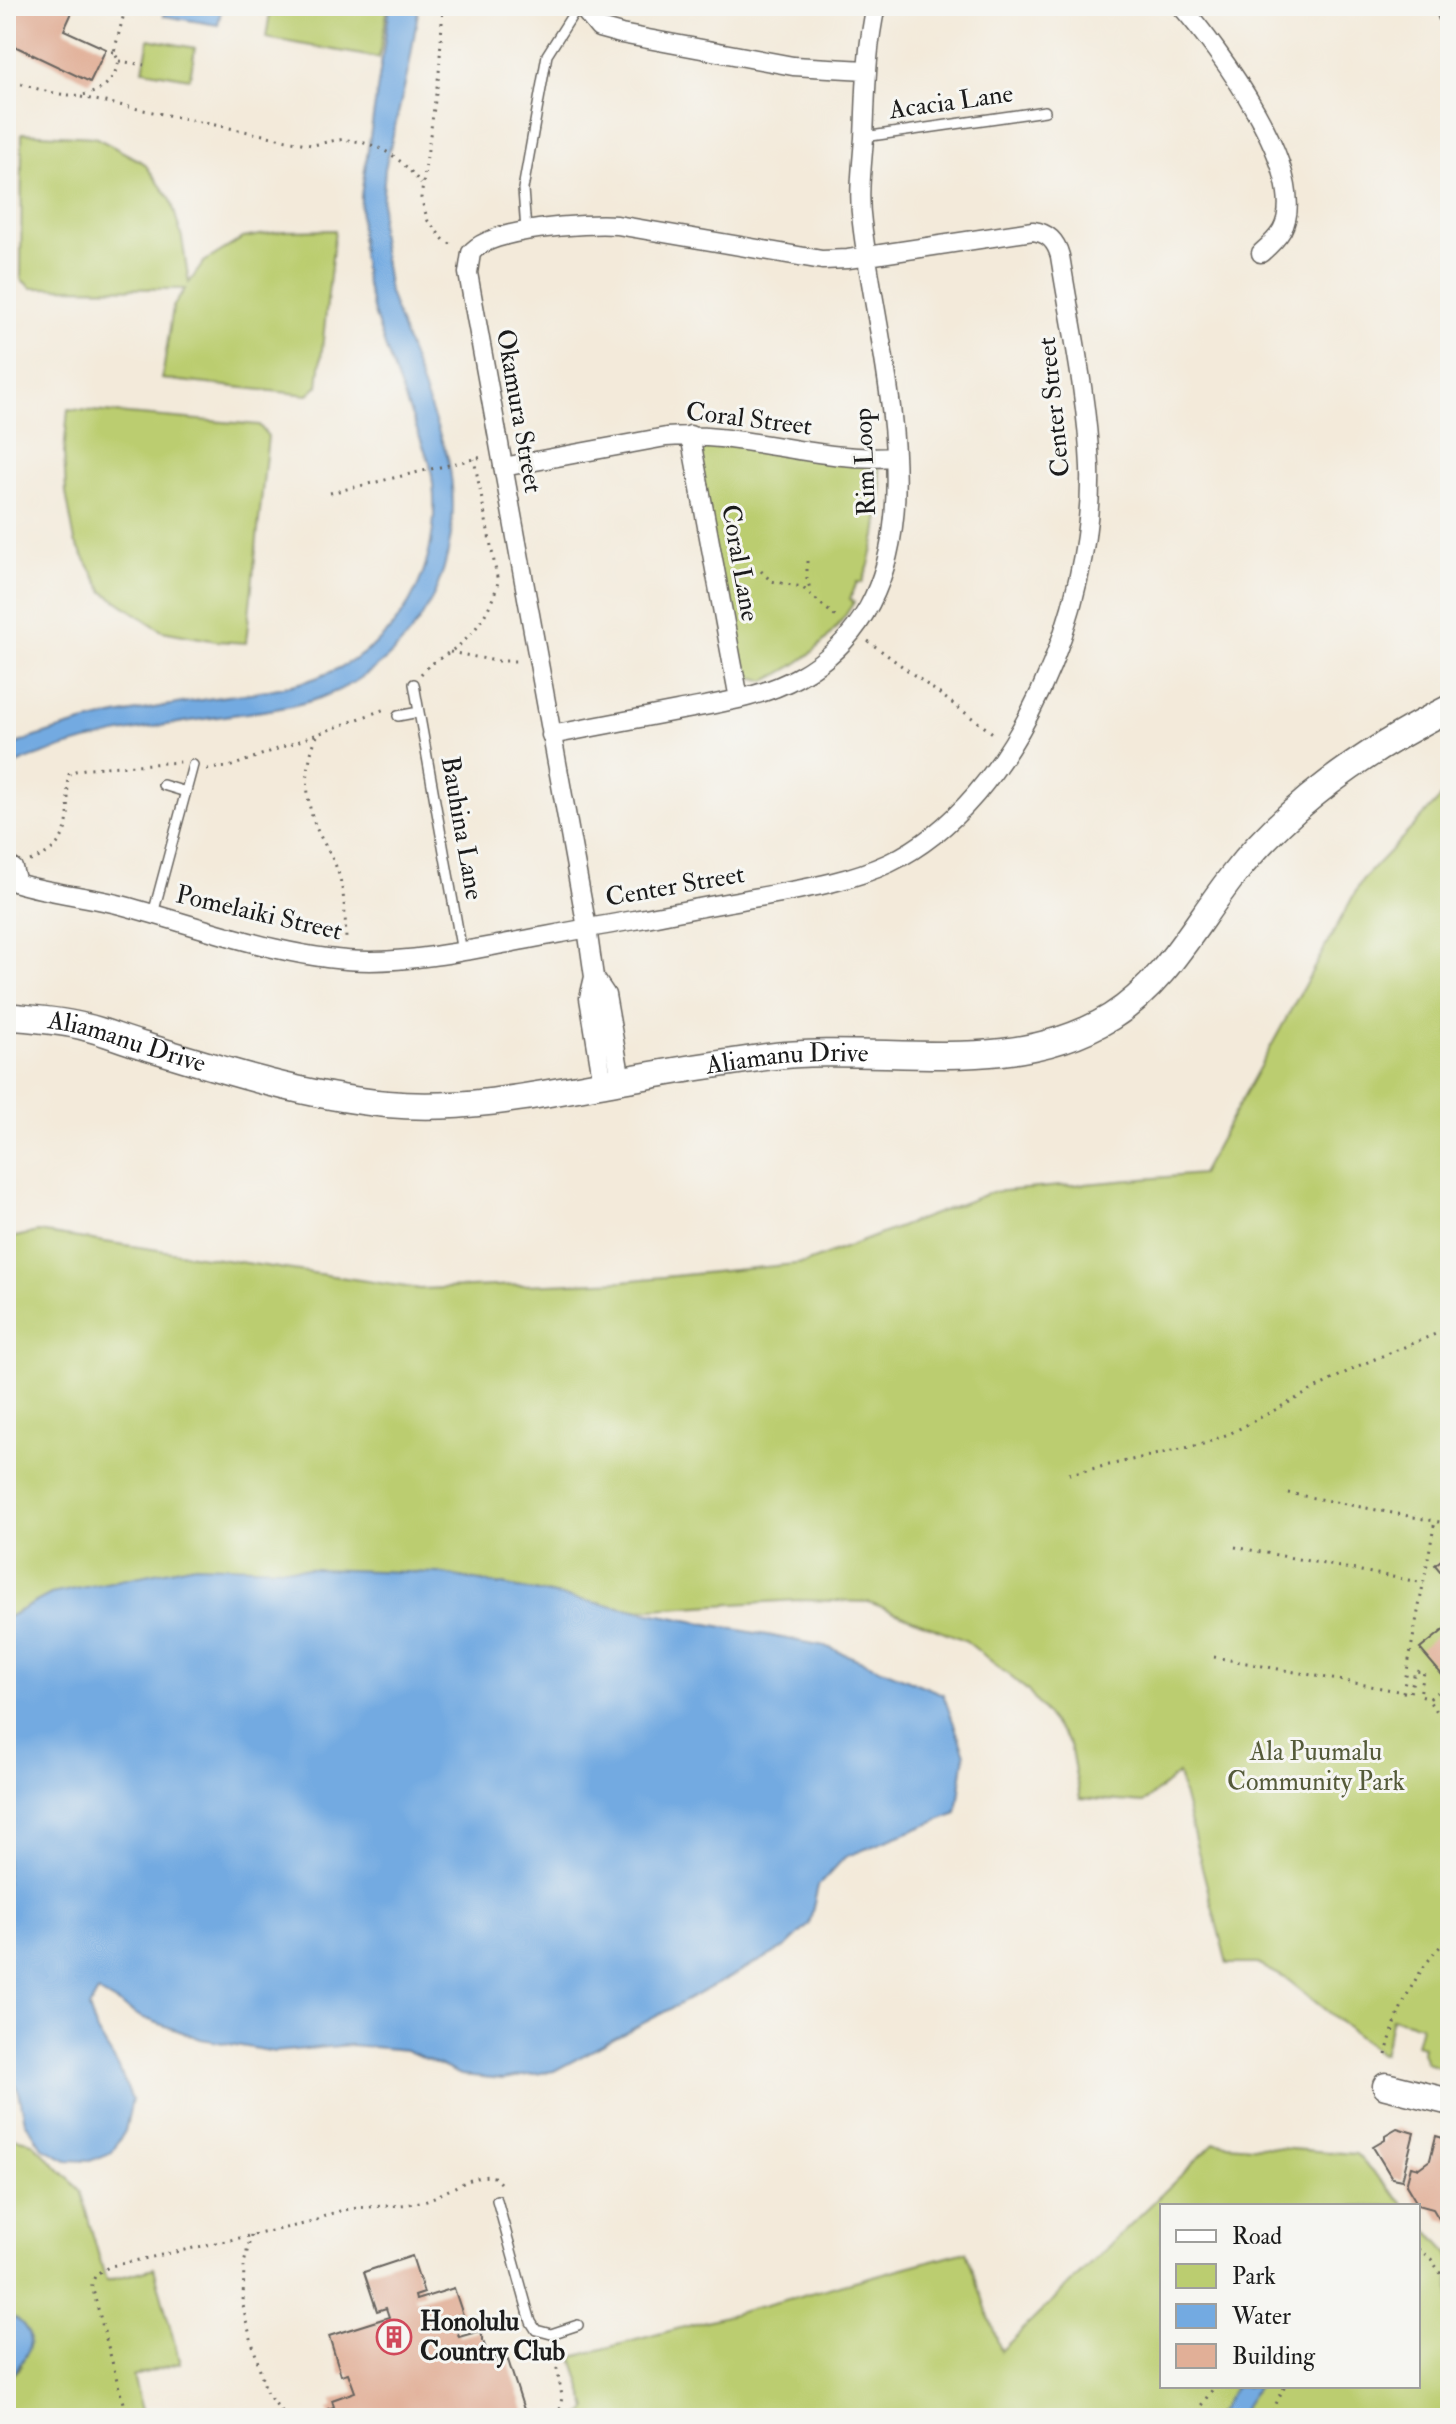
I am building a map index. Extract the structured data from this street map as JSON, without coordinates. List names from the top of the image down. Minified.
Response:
{"streets":{"street":["Center Street","Okamura Street","Coral Street","Rim Loop","Coral Lane","Pomelaiki Street","Aliamanu Drive"],"lane":["Acacia Lane","Bauhina Lane"]},"crossings":[["Acacia Lane","Rim Loop"],["Center Street","Okamura Street"],["Center Street","Rim Loop"],["Center Street","Pomelaiki Street"],["Okamura Street","Coral Street"],["Okamura Street","Rim Loop"],["Okamura Street","Pomelaiki Street"],["Okamura Street","Aliamanu Drive"],["Coral Street","Rim Loop"],["Coral Street","Coral Lane"],["Rim Loop","Coral Lane"],["Bauhina Lane","Pomelaiki Street"]],"parks":["Ala Puumalu Community Park"],"places":{"building":["Honolulu Country Club"]},"legend":["Road","Park","Water","Building"]}
